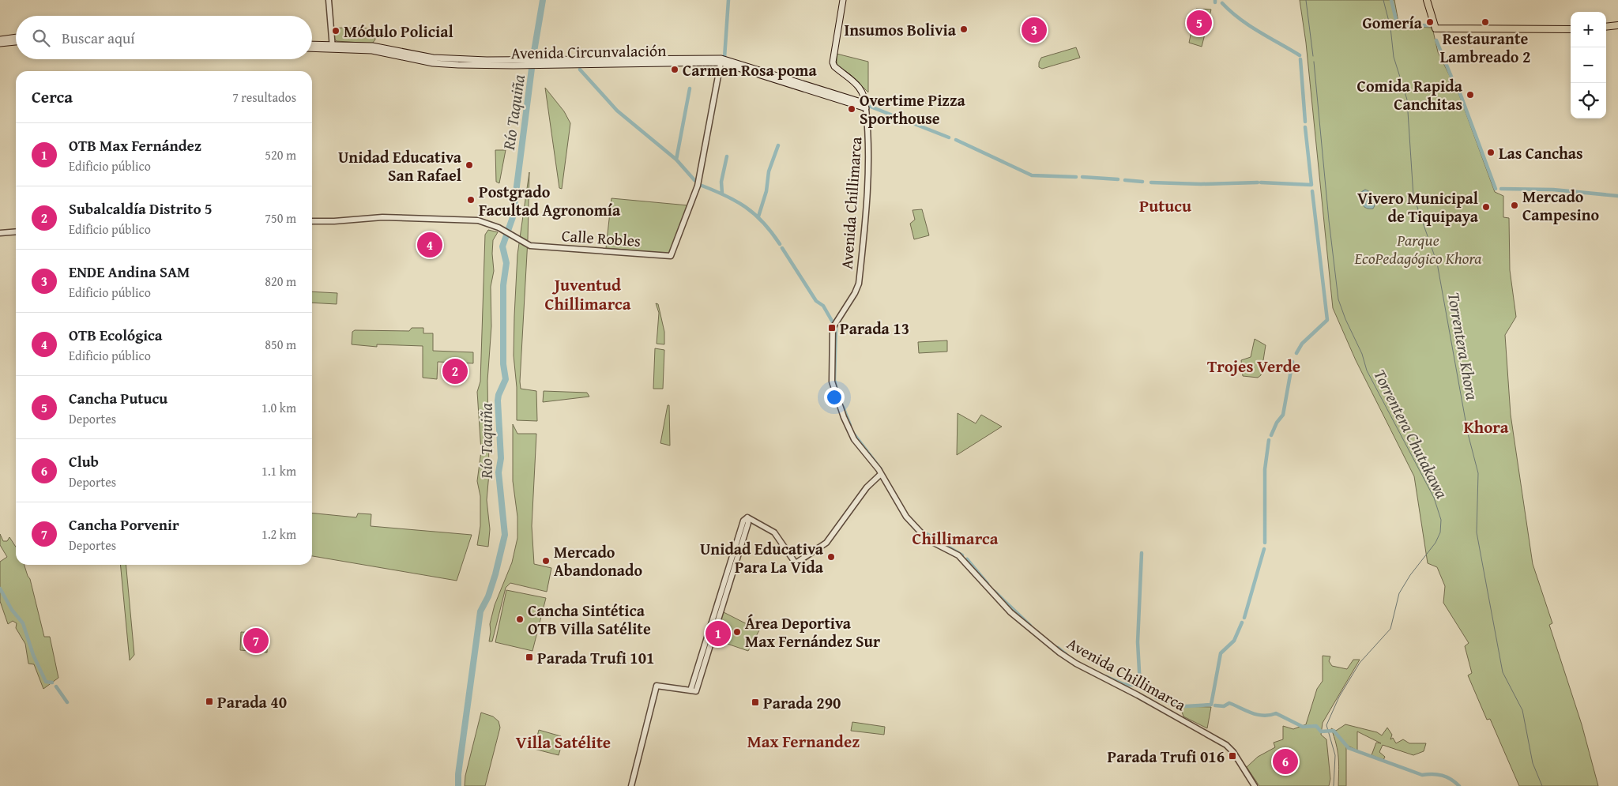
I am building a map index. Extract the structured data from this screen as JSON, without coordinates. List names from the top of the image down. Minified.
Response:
{"streets":{"main road":["Avenida Circunvalación","Avenida Chillimarca"],"street":["Calle Robles"]},"crossings":[["Avenida Circunvalación","Avenida Chillimarca"],["Avenida Circunvalación","Calle Robles"]],"districts":["Putucu","Juventud Chillimarca","Trojes Verde","Khora","Chillimarca","Max Fernandez","Villa Satélite"],"water":["Río Taquiña","Torrentera Khora","Torrentera Chutakawa"],"parks":["Parque EcoPedagógico Khora"],"places":{"other":["Gomería","Restaurante Lambreado 2","Insumos Bolivia","Módulo Policial","Carmen Rosa poma","Comida Rapida Canchitas","Overtime Pizza Sporthouse","Las Canchas","Unidad Educativa San Rafael","Postgrado Facultad Agronomía","Mercado Campesino","Vivero Municipal de Tiquipaya","Unidad Educativa Para La Vida","Mercado Abandonado","Cancha Sintética OTB Villa Satélite","Área Deportiva Max Fernández Sur"],"transit":["Parada 13","Parada Trufi 101","Parada 40","Parada 290","Parada Trufi 016"]},"page":{"pins":["5","3","4","2","1","7","6"],"map_buttons":["+","−"],"search":"Buscar aquí","heading":["Cerca","7 resultados"],"list":[{"mark":"1","name":"OTB Max Fernández","note":"Edificio público","value":"520 m"},{"mark":"2","name":"Subalcaldía Distrito 5","note":"Edificio público","value":"750 m"},{"mark":"3","name":"ENDE Andina SAM","note":"Edificio público","value":"820 m"},{"mark":"4","name":"OTB Ecológica","note":"Edificio público","value":"850 m"},{"mark":"5","name":"Cancha Putucu","note":"Deportes","value":"1.0 km"},{"mark":"6","name":"Club","note":"Deportes","value":"1.1 km"},{"mark":"7","name":"Cancha Porvenir","note":"Deportes","value":"1.2 km"}]}}
